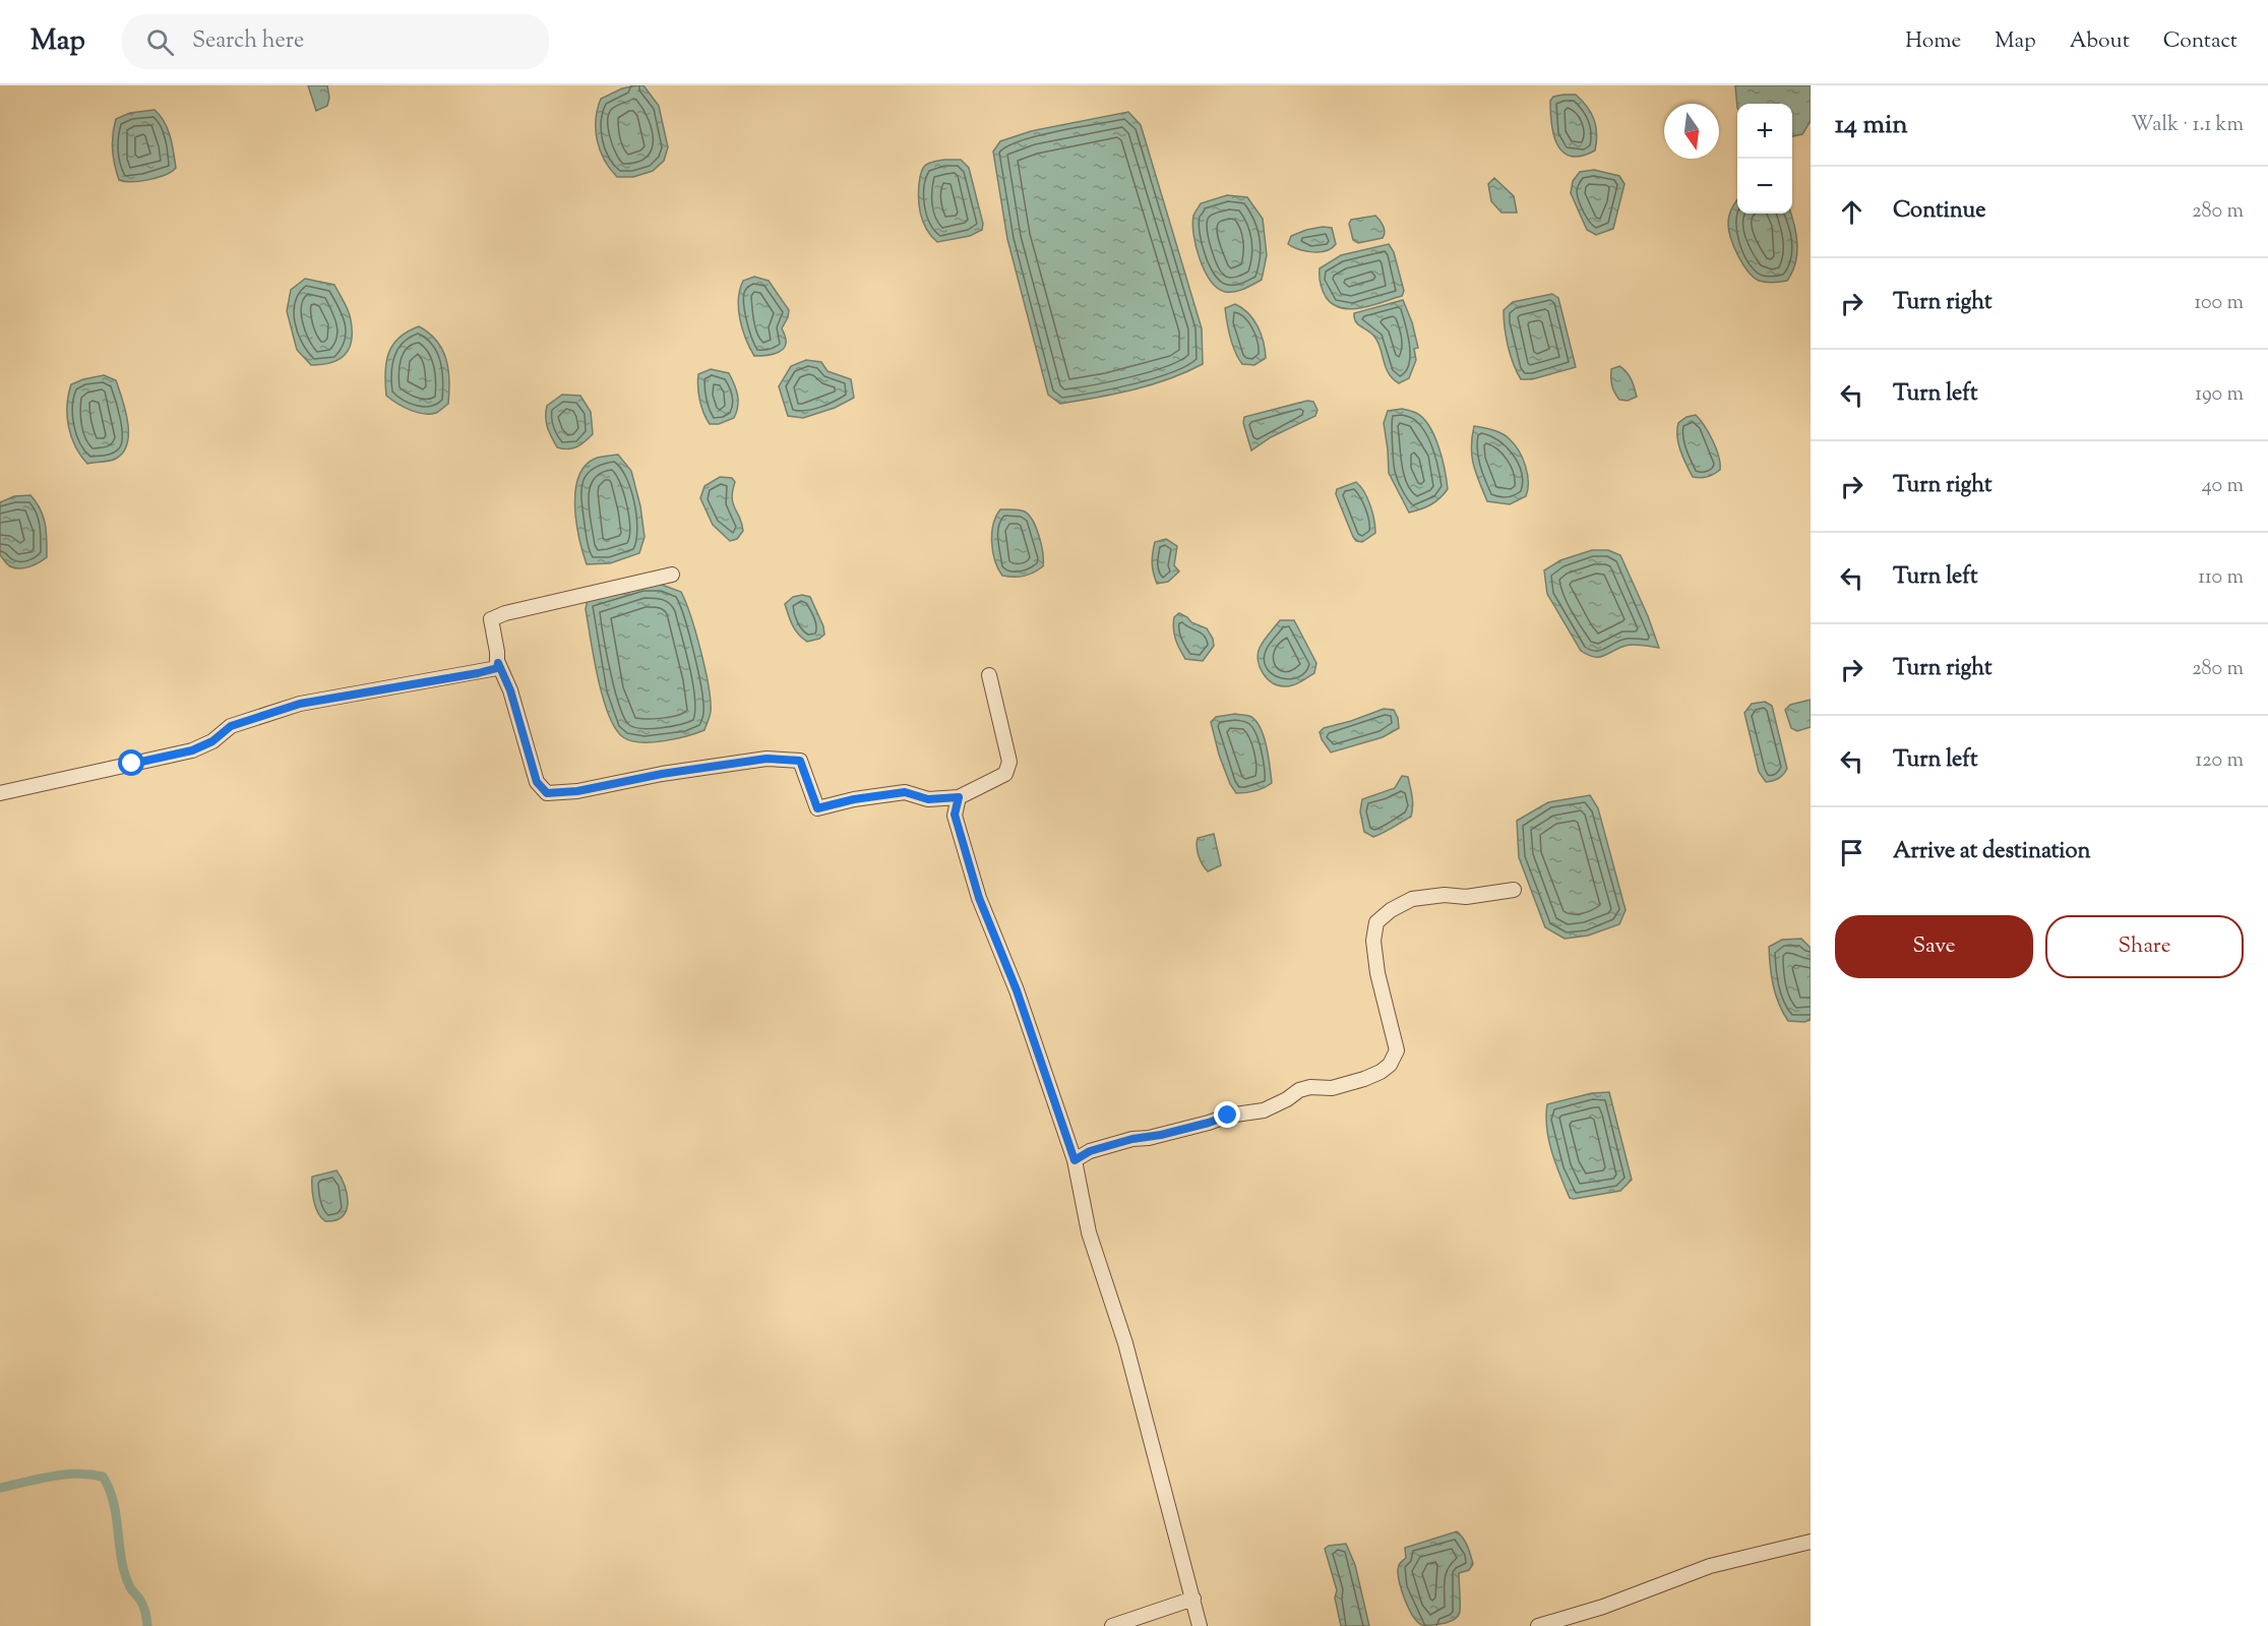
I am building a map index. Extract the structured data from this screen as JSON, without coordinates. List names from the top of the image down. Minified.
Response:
{"north":"bottom","page":{"header":"Map","search":"Search here","nav":["Home","Map","About","Contact"],"heading":["14 min","Walk · 1.1 km"],"map_buttons":["+","−"],"list":[["Continue","280 m"],["Turn right","100 m"],["Turn left","190 m"],["Turn right","40 m"],["Turn left","110 m"],["Turn right","280 m"],["Turn left","120 m"],"Arrive at destination"],"buttons":["Save","Share"]}}
